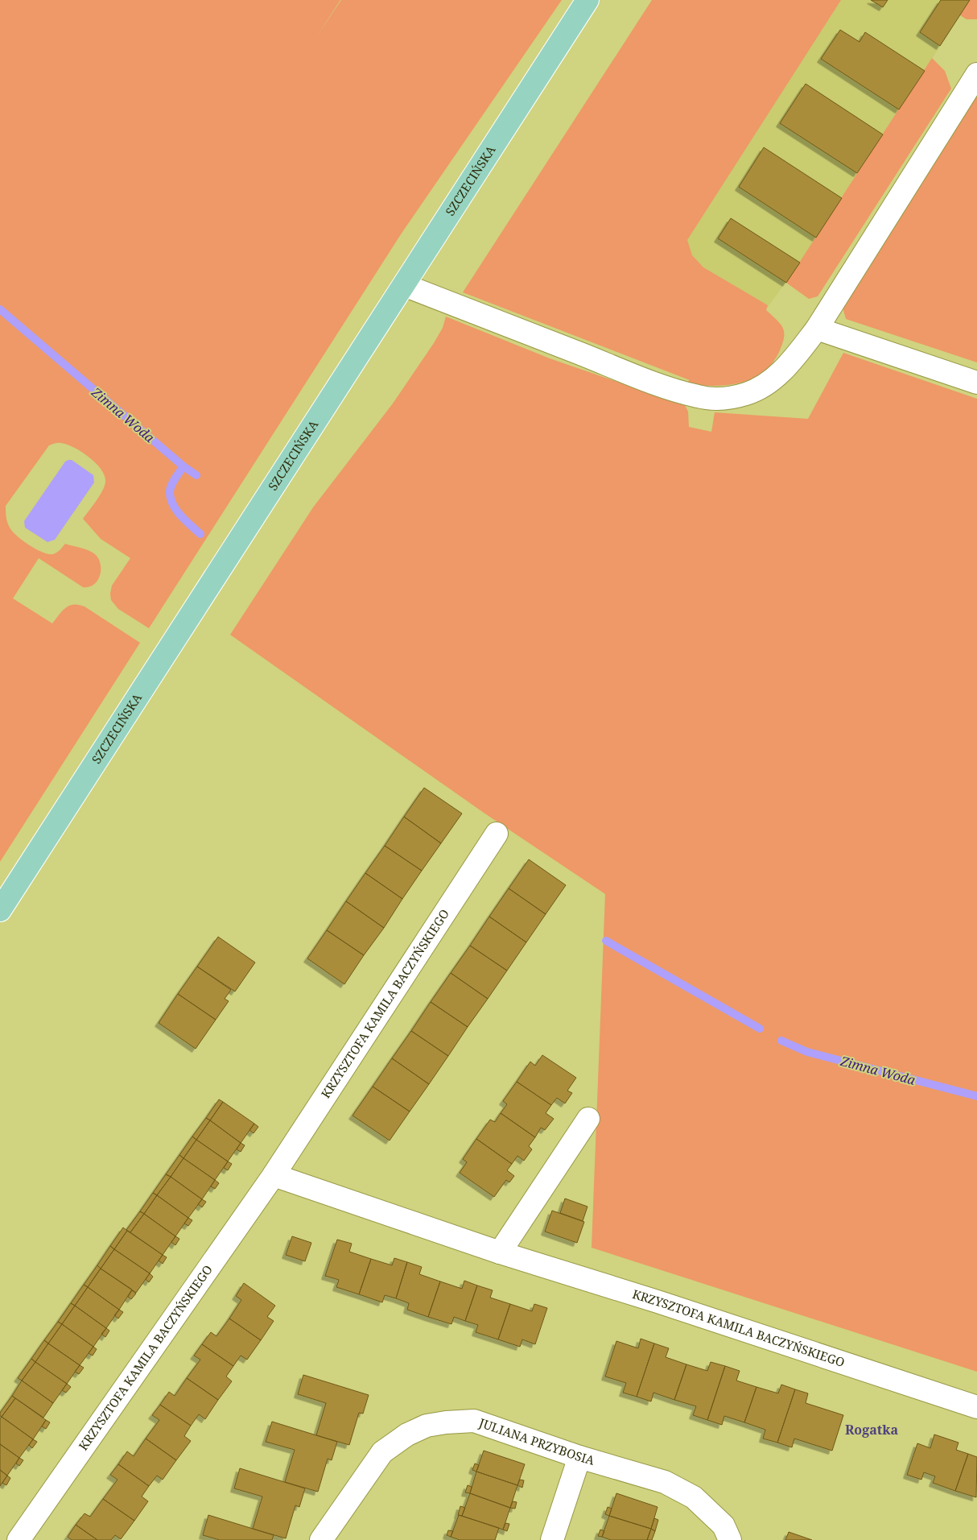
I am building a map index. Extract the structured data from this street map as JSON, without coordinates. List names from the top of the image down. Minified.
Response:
{"streets":{"main road":["SZCZECIŃSKA"],"street":["KRZYSZTOFA KAMILA BACZYŃSKIEGO","JULIANA PRZYBOSIA"]},"districts":["Rogatka"],"water":["Zimna Woda"]}
